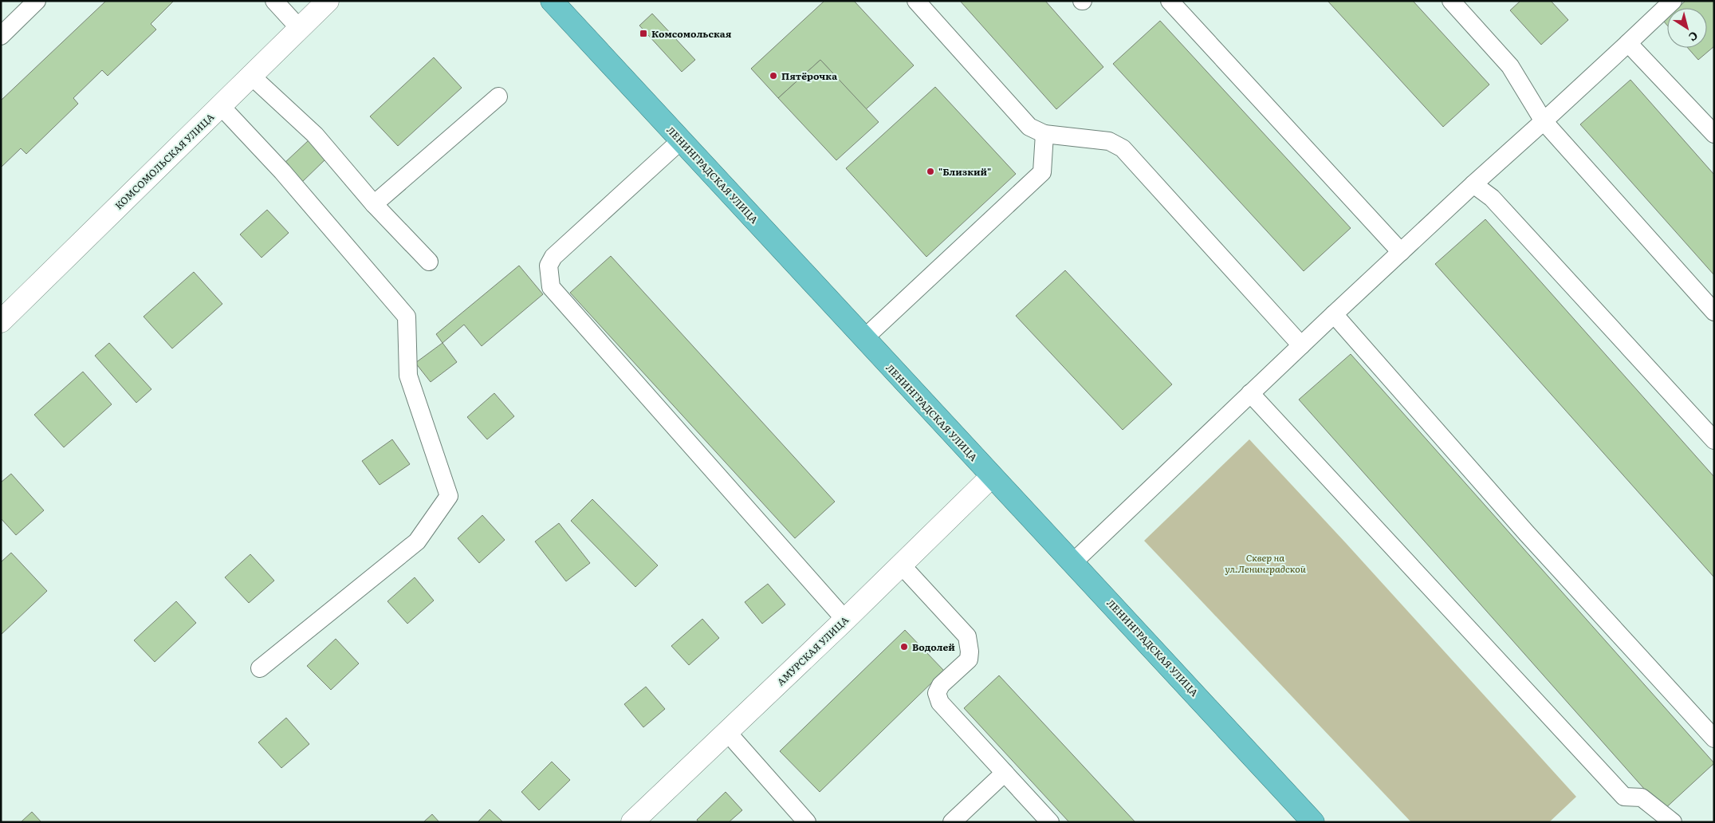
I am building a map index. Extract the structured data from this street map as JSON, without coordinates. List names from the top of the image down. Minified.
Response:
{"streets":{"highway":["ЛЕНИНГРАДСКАЯ УЛИЦА"],"street":["КОМСОМОЛЬСКАЯ УЛИЦА","АМУРСКАЯ УЛИЦА"]},"crossings":[["ЛЕНИНГРАДСКАЯ УЛИЦА","АМУРСКАЯ УЛИЦА"]],"parks":["Сквер на ул.Ленинградской"],"places":{"transit":["Комсомольская"],"other":["Пятёрочка","\"Близкий\"","Водолей"]},"north":"bottom right"}
